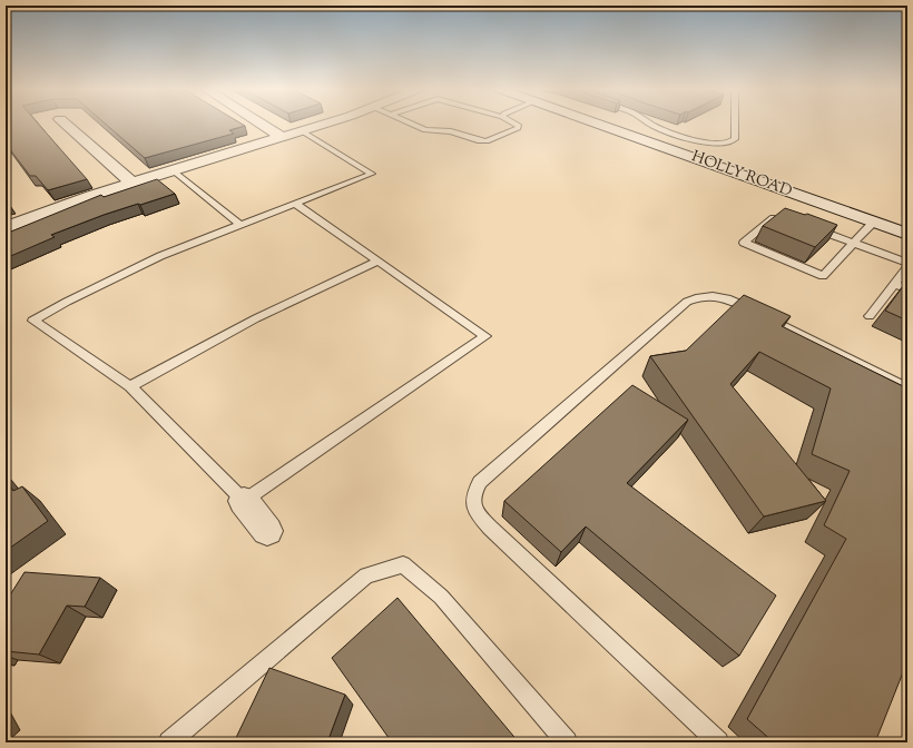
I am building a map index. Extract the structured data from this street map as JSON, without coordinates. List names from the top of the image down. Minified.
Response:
{"streets":{"street":["HOLLY ROAD"]}}
